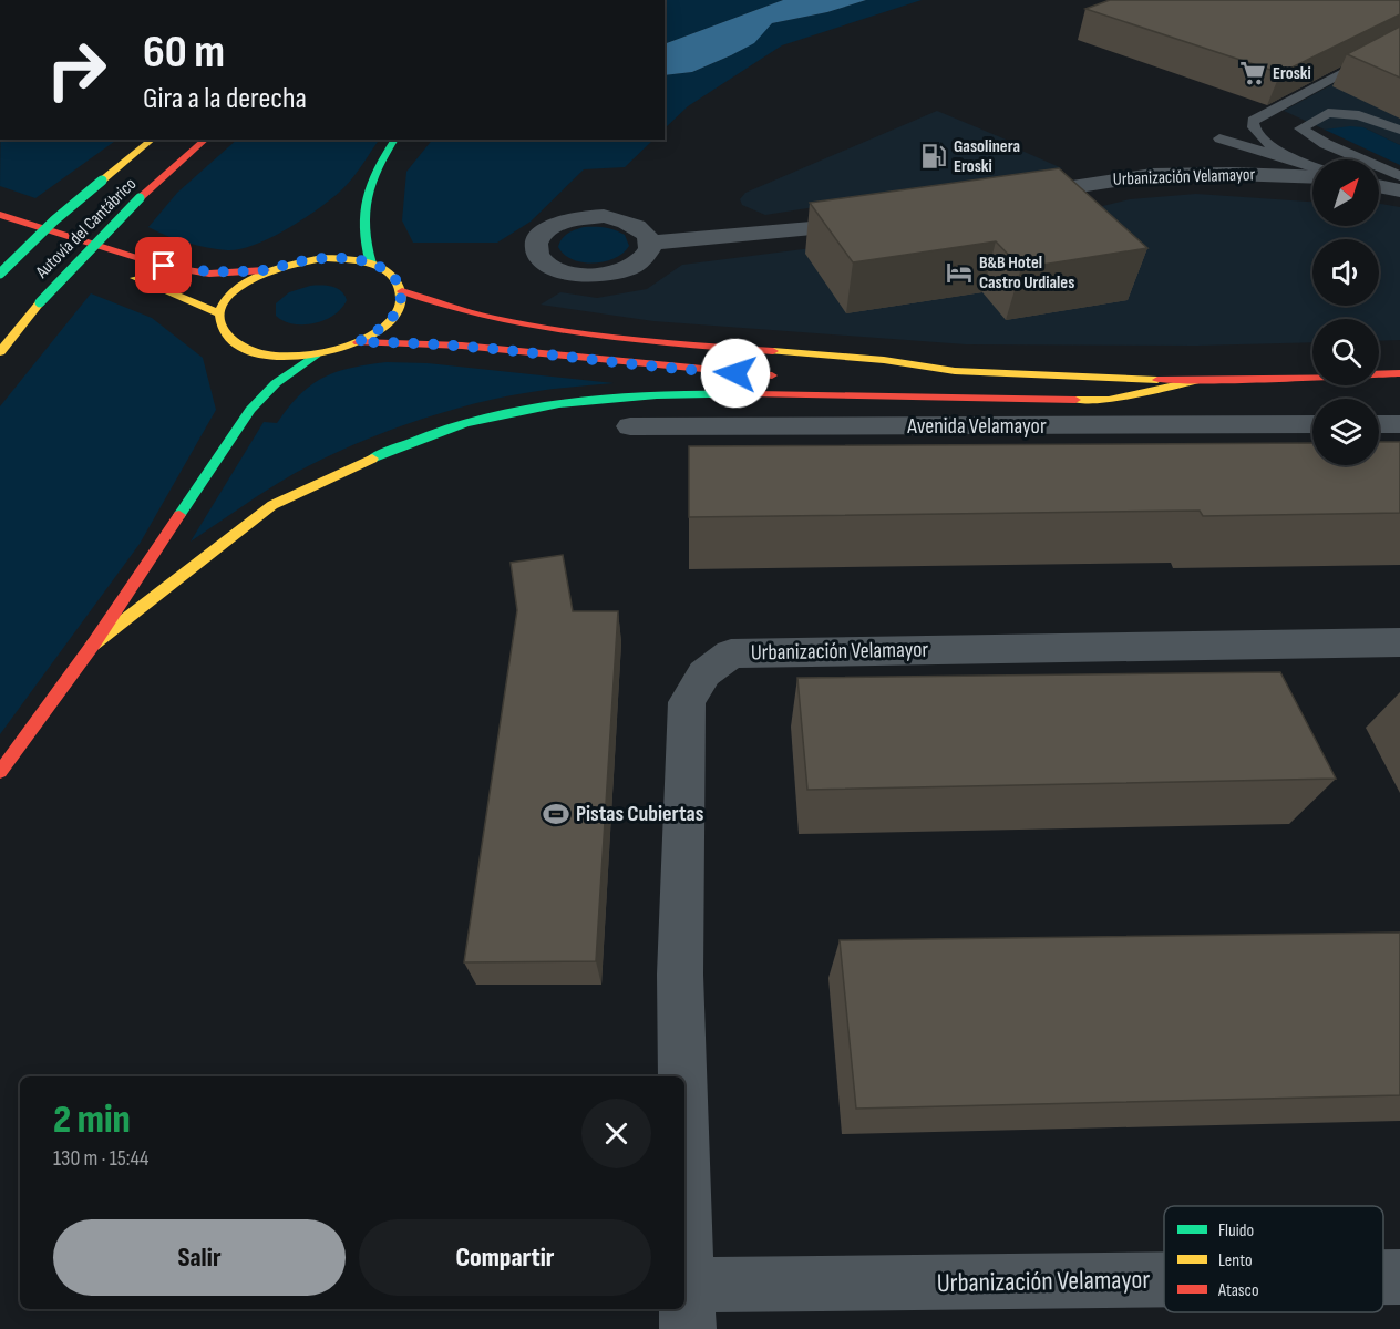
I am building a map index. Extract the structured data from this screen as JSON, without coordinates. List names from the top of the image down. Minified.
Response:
{"streets":{"main road":["Autovía del Cantábrico"],"street":["Urbanización Velamayor","Avenida Velamayor"]},"places":{"supermarket":["Eroski"],"fuel station":["Gasolinera Eroski"],"hotel":["B&B Hotel Castro Urdiales"],"sports":["Pistas Cubiertas"]},"legend":["Fluido","Lento","Atasco"],"north":"top right","page":{"turn":["60 m","Gira a la derecha"],"heading":["2 min","130 m · 15:44"],"buttons":["Salir","Compartir"]}}
